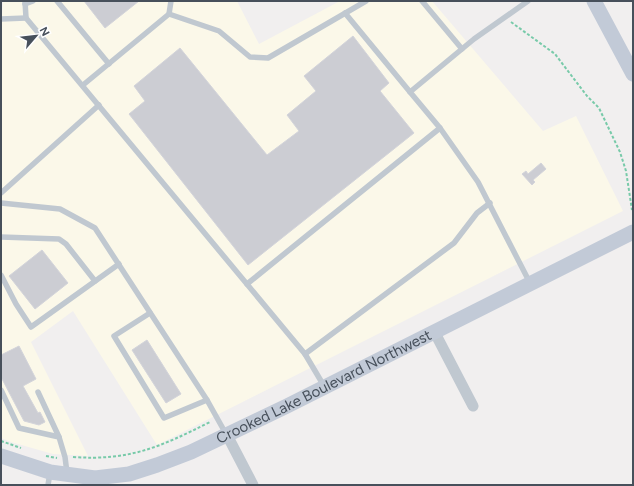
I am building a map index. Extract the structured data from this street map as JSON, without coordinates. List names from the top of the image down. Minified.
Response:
{"streets":{"street":["Crooked Lake Boulevard Northwest"]},"north":"top right"}
